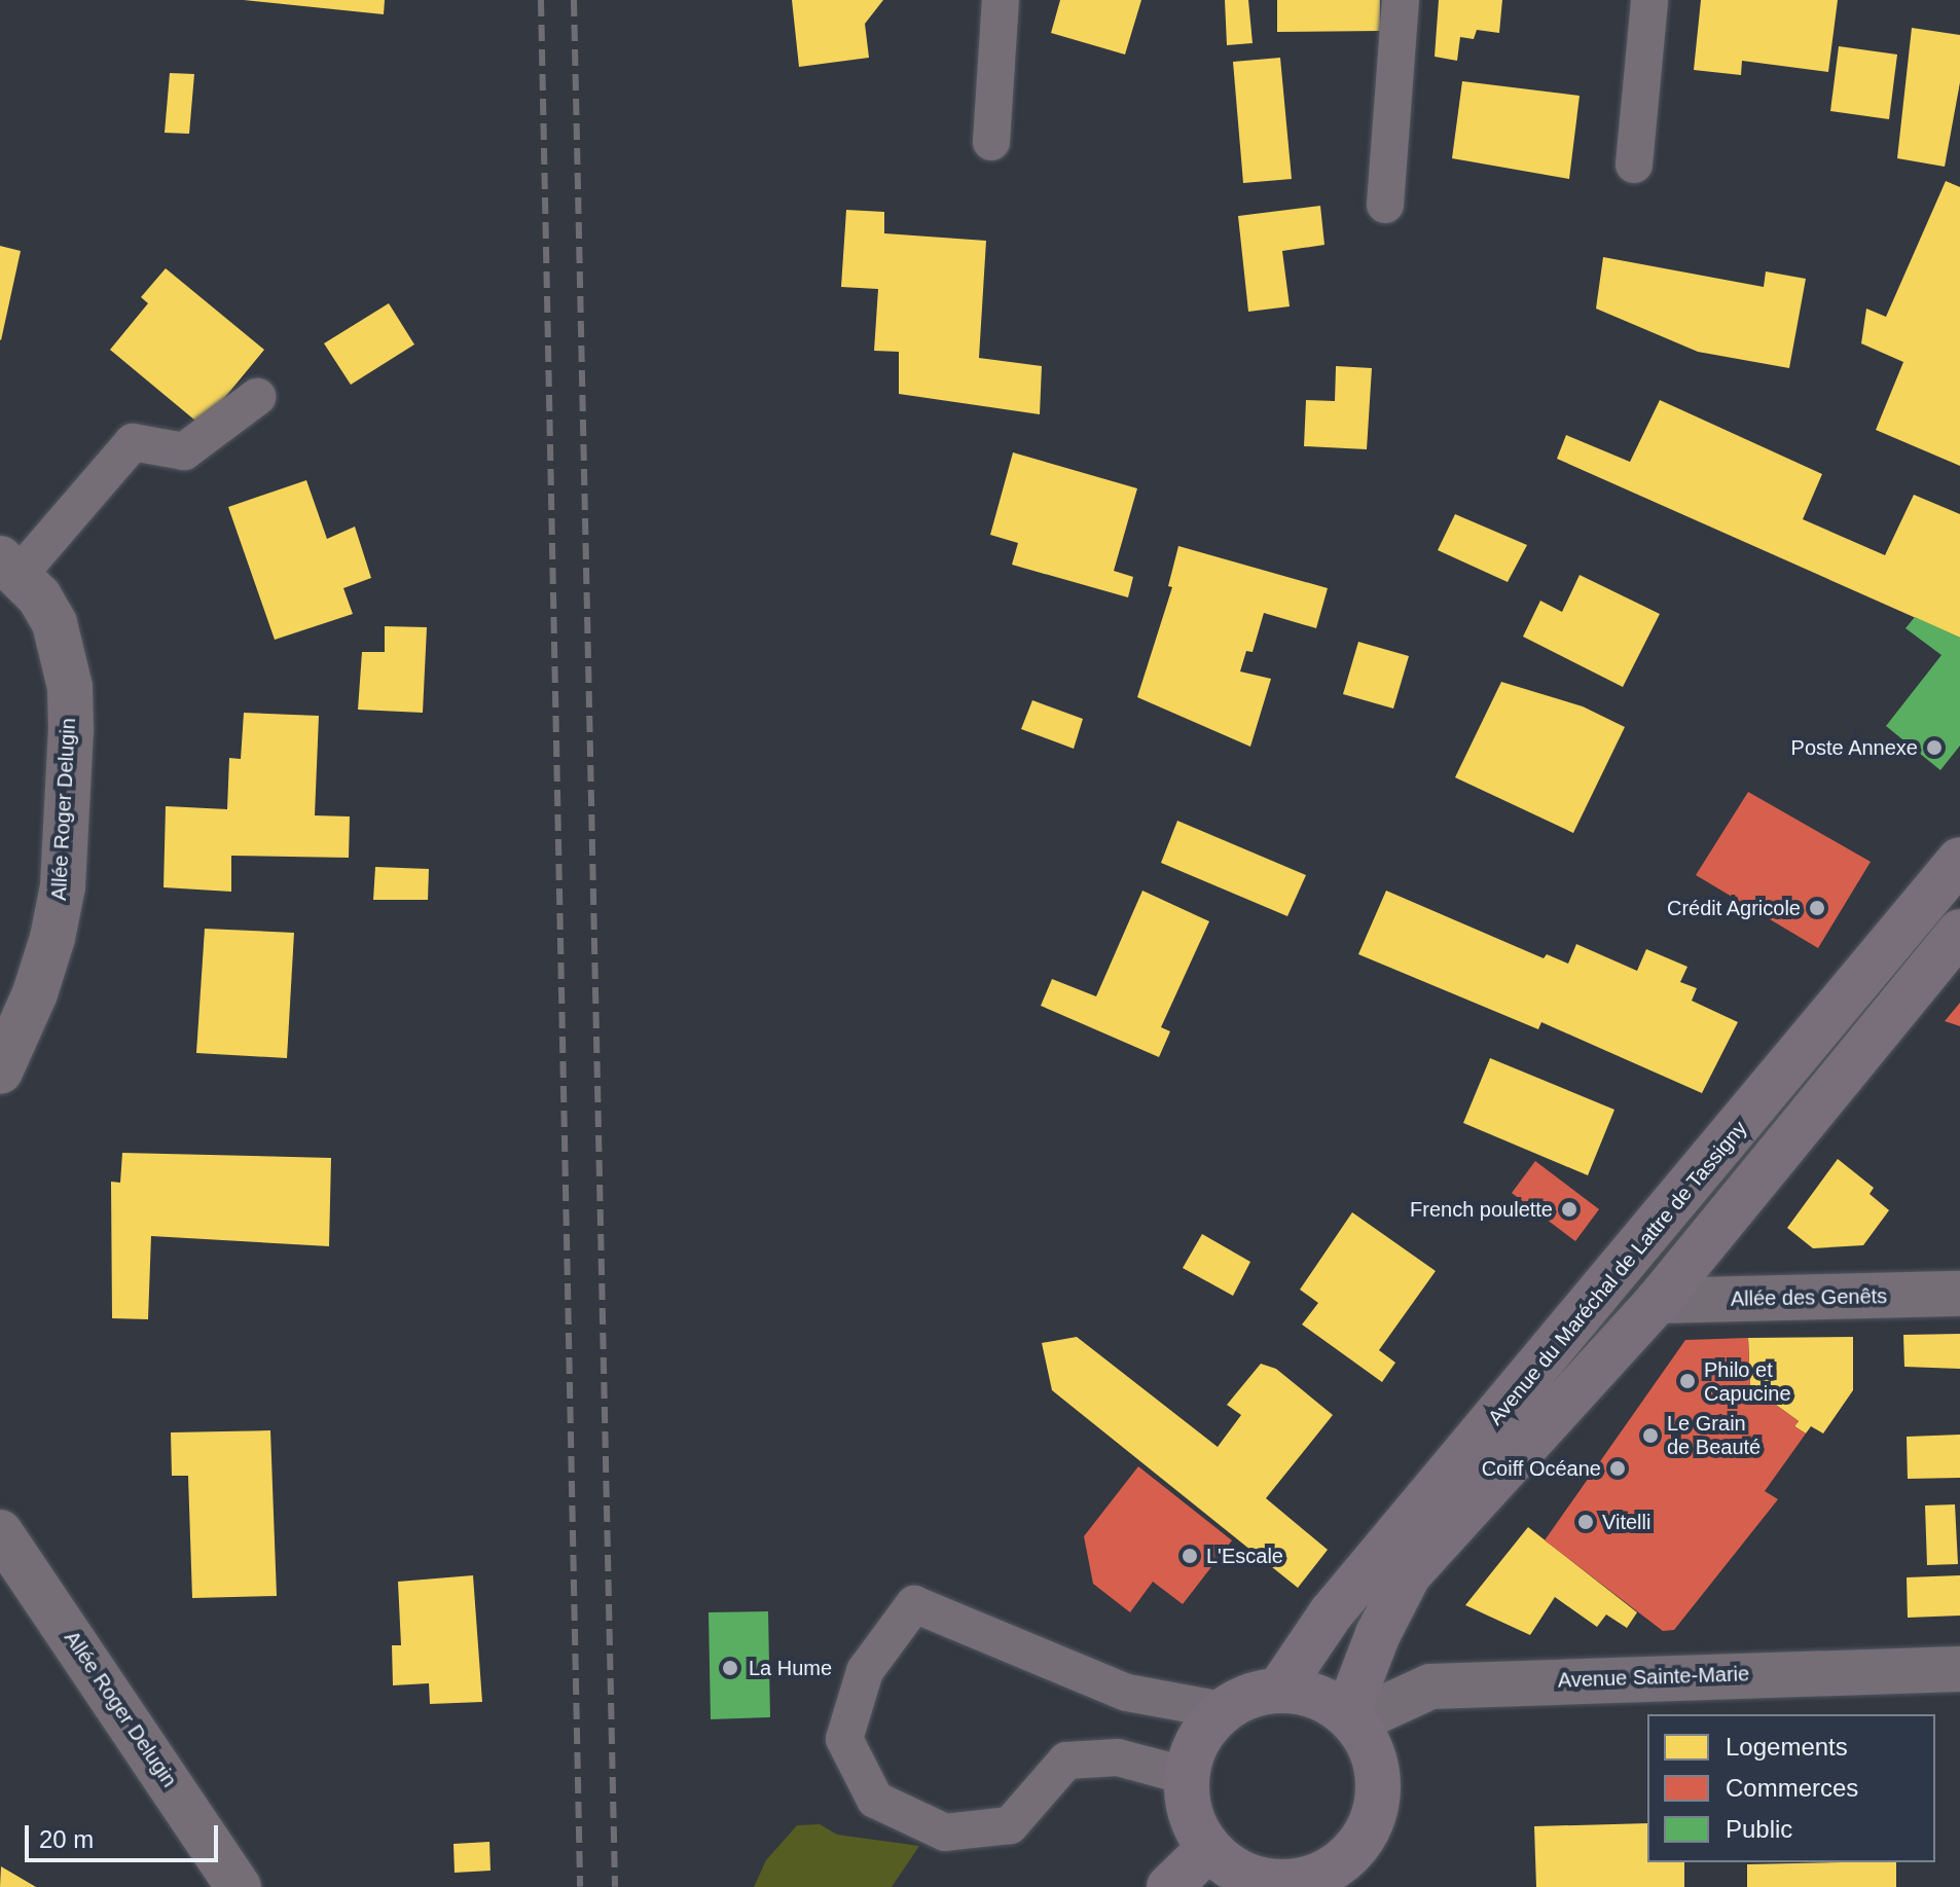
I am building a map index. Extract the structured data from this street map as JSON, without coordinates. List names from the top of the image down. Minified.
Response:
{"streets":{"main road":["Avenue du Maréchal de Lattre de Tassigny"],"street":["Allée Roger Delugin","Allée des Genêts","Avenue Sainte-Marie"]},"crossings":[["Avenue du Maréchal de Lattre de Tassigny","Allée des Genêts"],["Avenue du Maréchal de Lattre de Tassigny","Avenue Sainte-Marie"]],"places":["Poste Annexe","Crédit Agricole","French poulette","Philo et Capucine","Le Grain de Beauté","Coiff Océane","Vitelli","L'Escale","La Hume"],"legend":["Logements","Commerces","Public"],"scale_bar":"20 m"}
